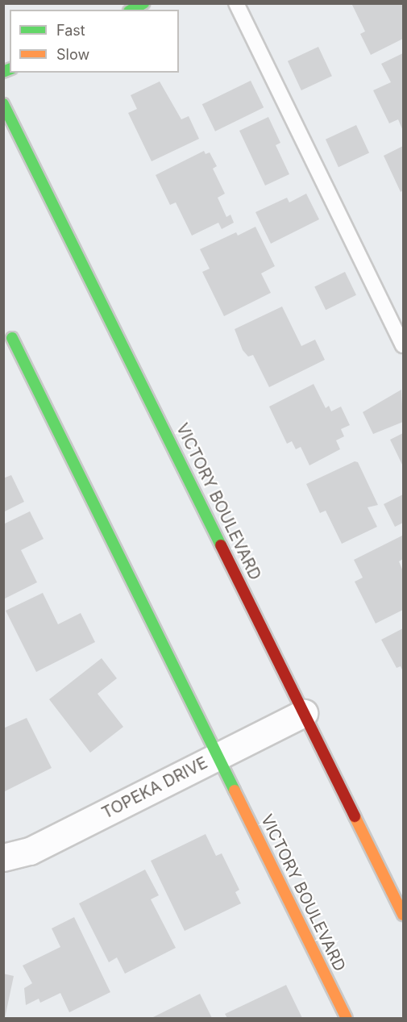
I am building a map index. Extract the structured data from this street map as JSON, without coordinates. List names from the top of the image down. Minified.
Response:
{"streets":{"main road":["VICTORY BOULEVARD"],"street":["TOPEKA DRIVE"]},"crossings":[["VICTORY BOULEVARD","TOPEKA DRIVE"]],"legend":["Fast","Slow"]}
